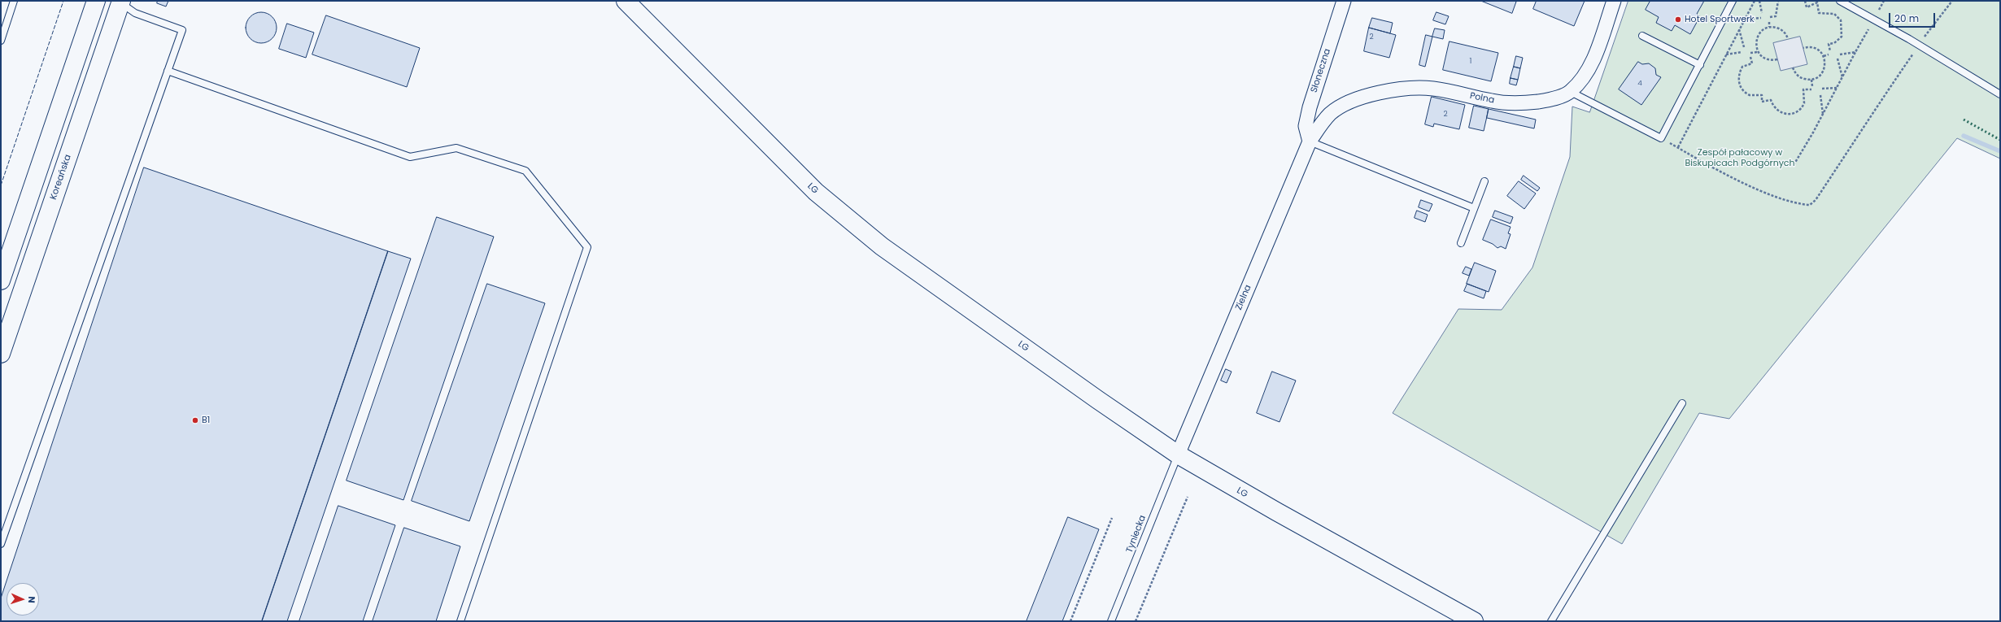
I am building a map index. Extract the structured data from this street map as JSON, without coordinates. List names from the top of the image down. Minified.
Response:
{"streets":{"main road":["Koreańska","LG"],"street":["Słoneczna","Polna","Zielna"],"lane":["Tyniecka"]},"crossings":[["Słoneczna","Polna"],["Słoneczna","Zielna"],["Polna","Zielna"],["LG","Zielna"],["LG","Tyniecka"],["Zielna","Tyniecka"]],"parks":["Zespół pałacowy w Biskupicach Podgórnych"],"places":["Hotel Sportwerk","B1"],"house_numbers":["2","1","4","2"],"scale_bar":"20 m","north":"right"}
